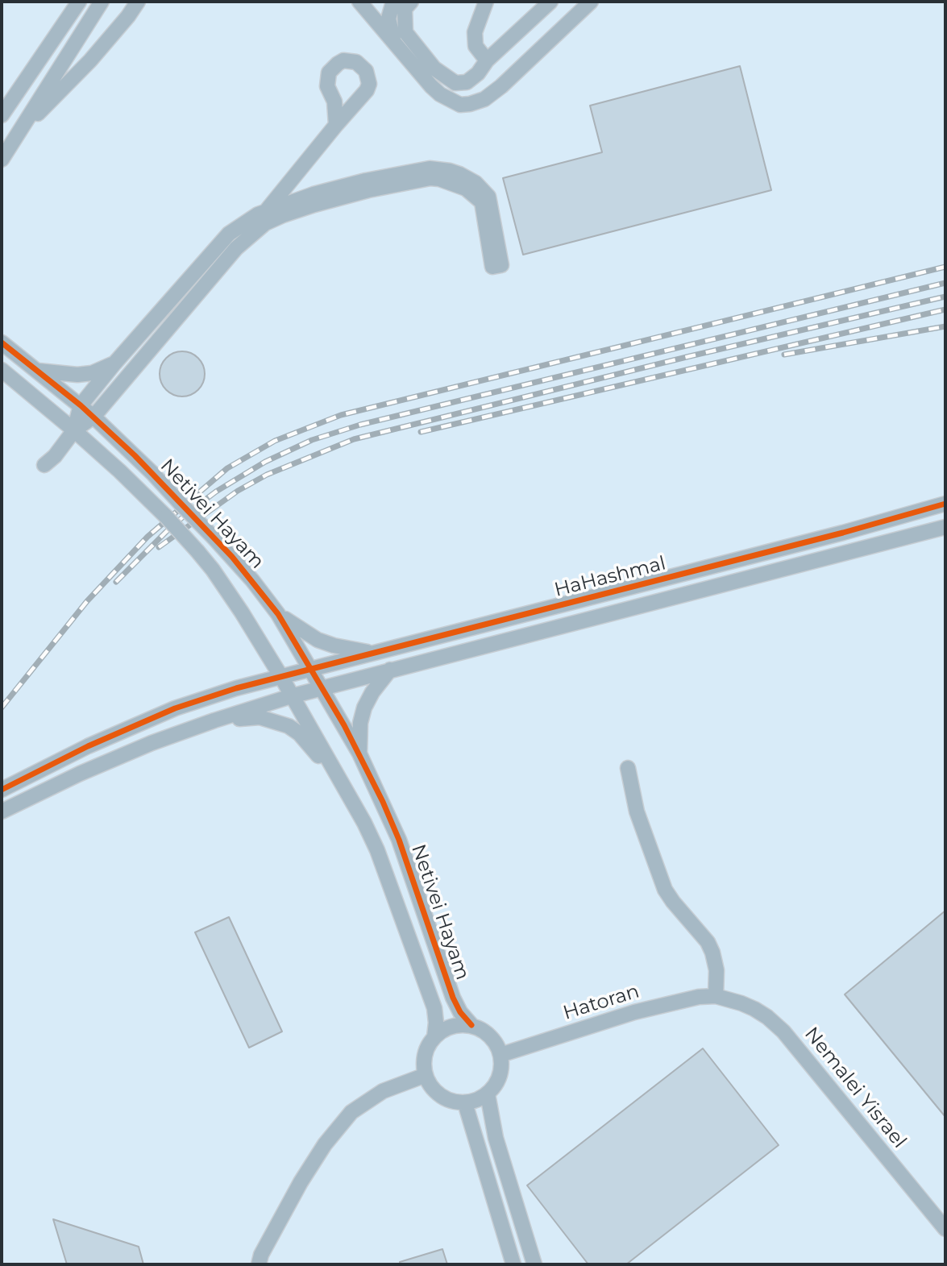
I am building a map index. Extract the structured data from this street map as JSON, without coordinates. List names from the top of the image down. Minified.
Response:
{"streets":{"street":["Netivei Hayam","HaHashmal","Hatoran","Nemalei Yisrael"]},"crossings":[["Netivei Hayam","HaHashmal"],["Netivei Hayam","Hatoran"],["Hatoran","Nemalei Yisrael"]]}
